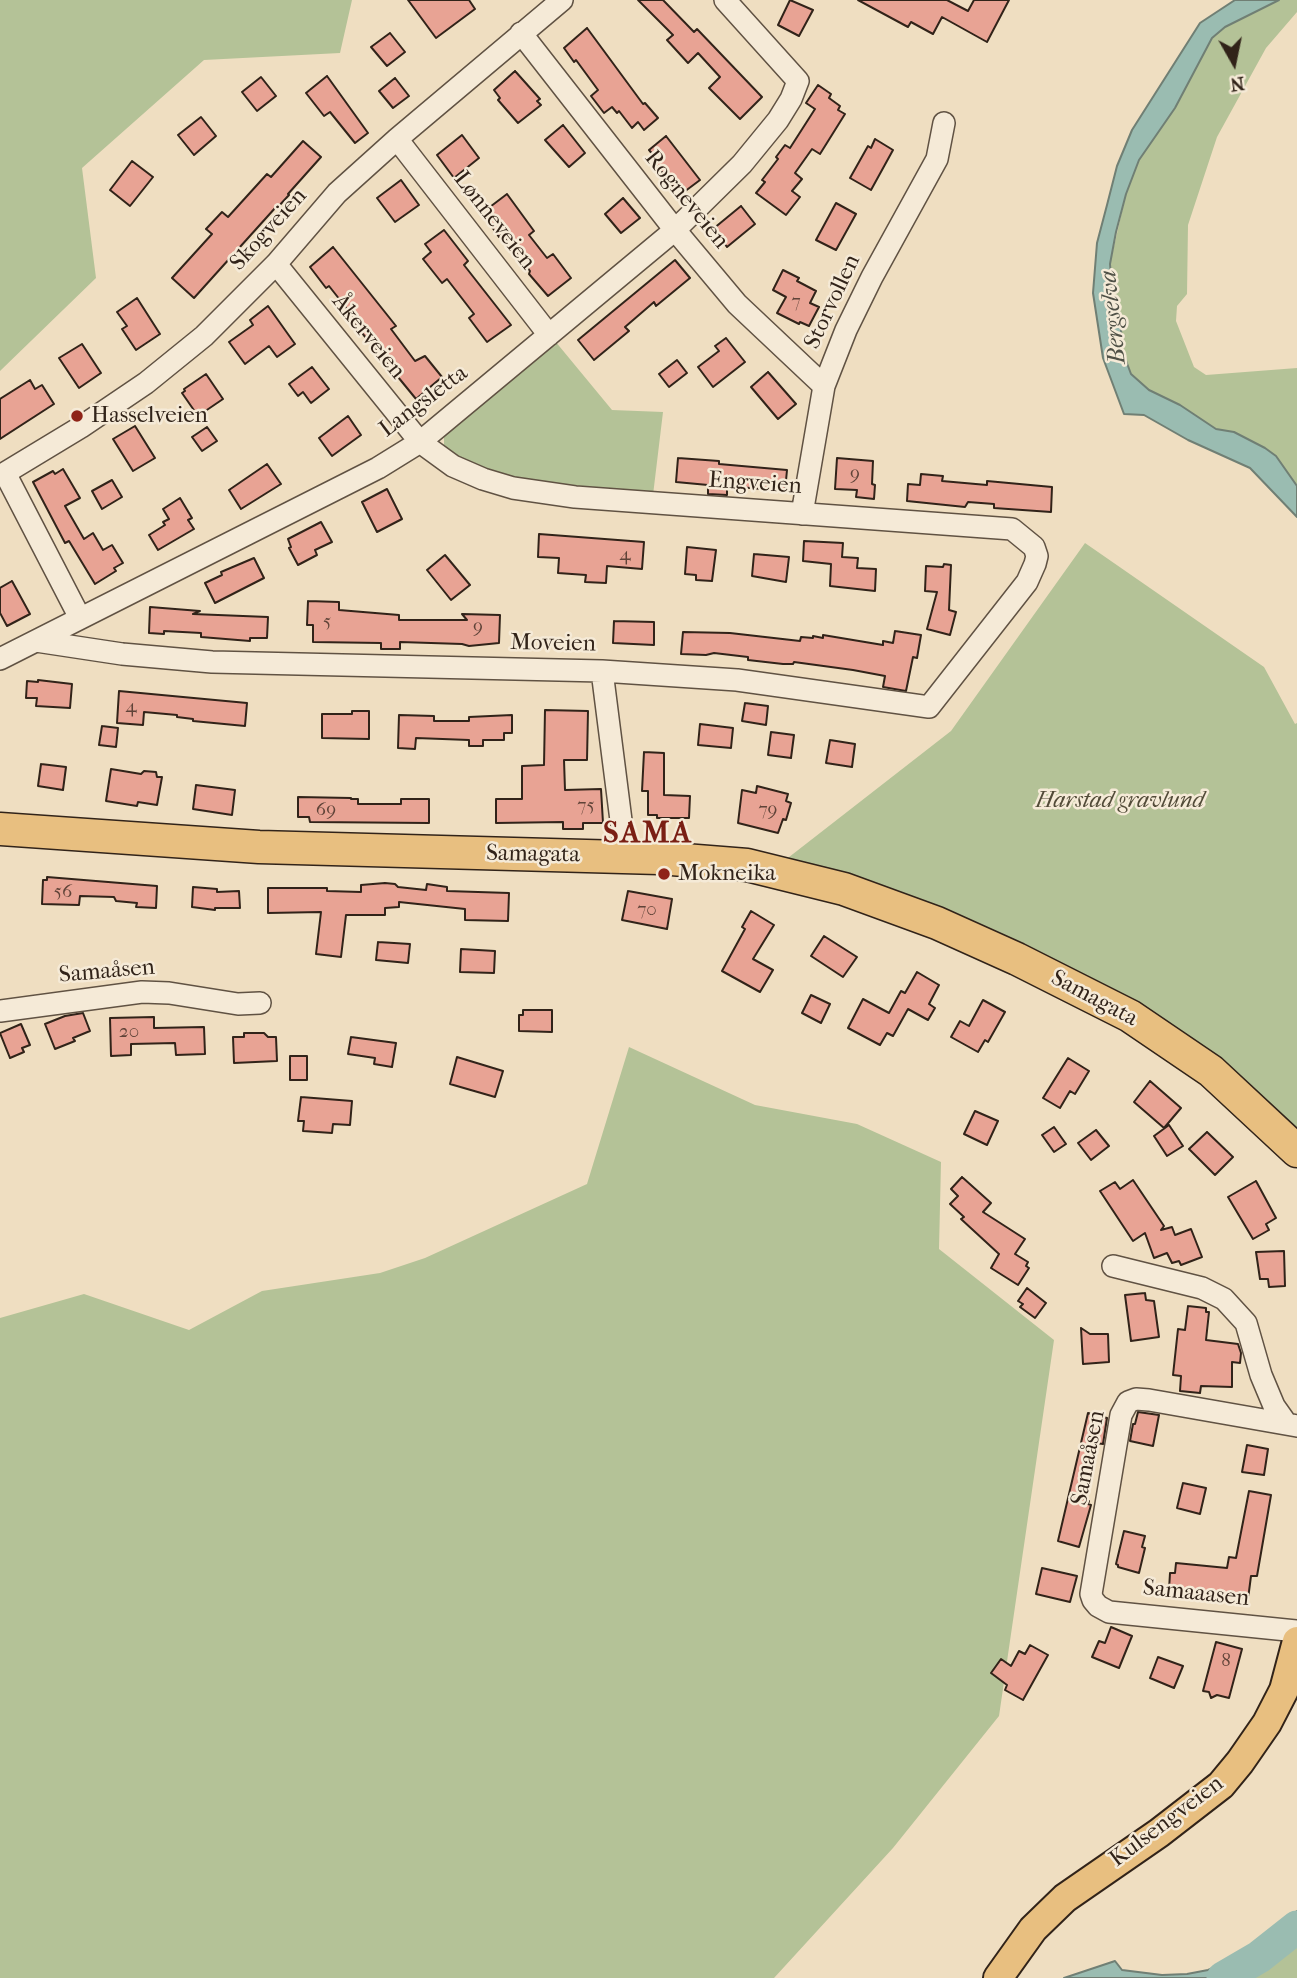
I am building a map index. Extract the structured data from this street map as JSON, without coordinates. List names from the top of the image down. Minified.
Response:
{"streets":{"highway":["Samagata"],"main road":["Kulsengveien"],"street":["Rogneveien","Lønneveien","Skogveien","Storvollen","Åkerveien","Langsletta","Engveien","Moveien","Samaåsen","Samaaasen"]},"crossings":[["Rogneveien","Skogveien"],["Rogneveien","Storvollen"],["Rogneveien","Langsletta"],["Lønneveien","Skogveien"],["Lønneveien","Langsletta"],["Skogveien","Åkerveien"],["Storvollen","Engveien"],["Åkerveien","Langsletta"],["Åkerveien","Engveien"],["Langsletta","Engveien"],["Langsletta","Moveien"],["Engveien","Moveien"],["Samaåsen","Samaaasen"]],"districts":["SAMA"],"water":["Bergselva"],"parks":["Harstad gravlund"],"places":["Hasselveien","Mokneika"],"house_numbers":["7","9","4","5","9","4","75","69","79","56","70","20","8"],"north":"bottom"}
